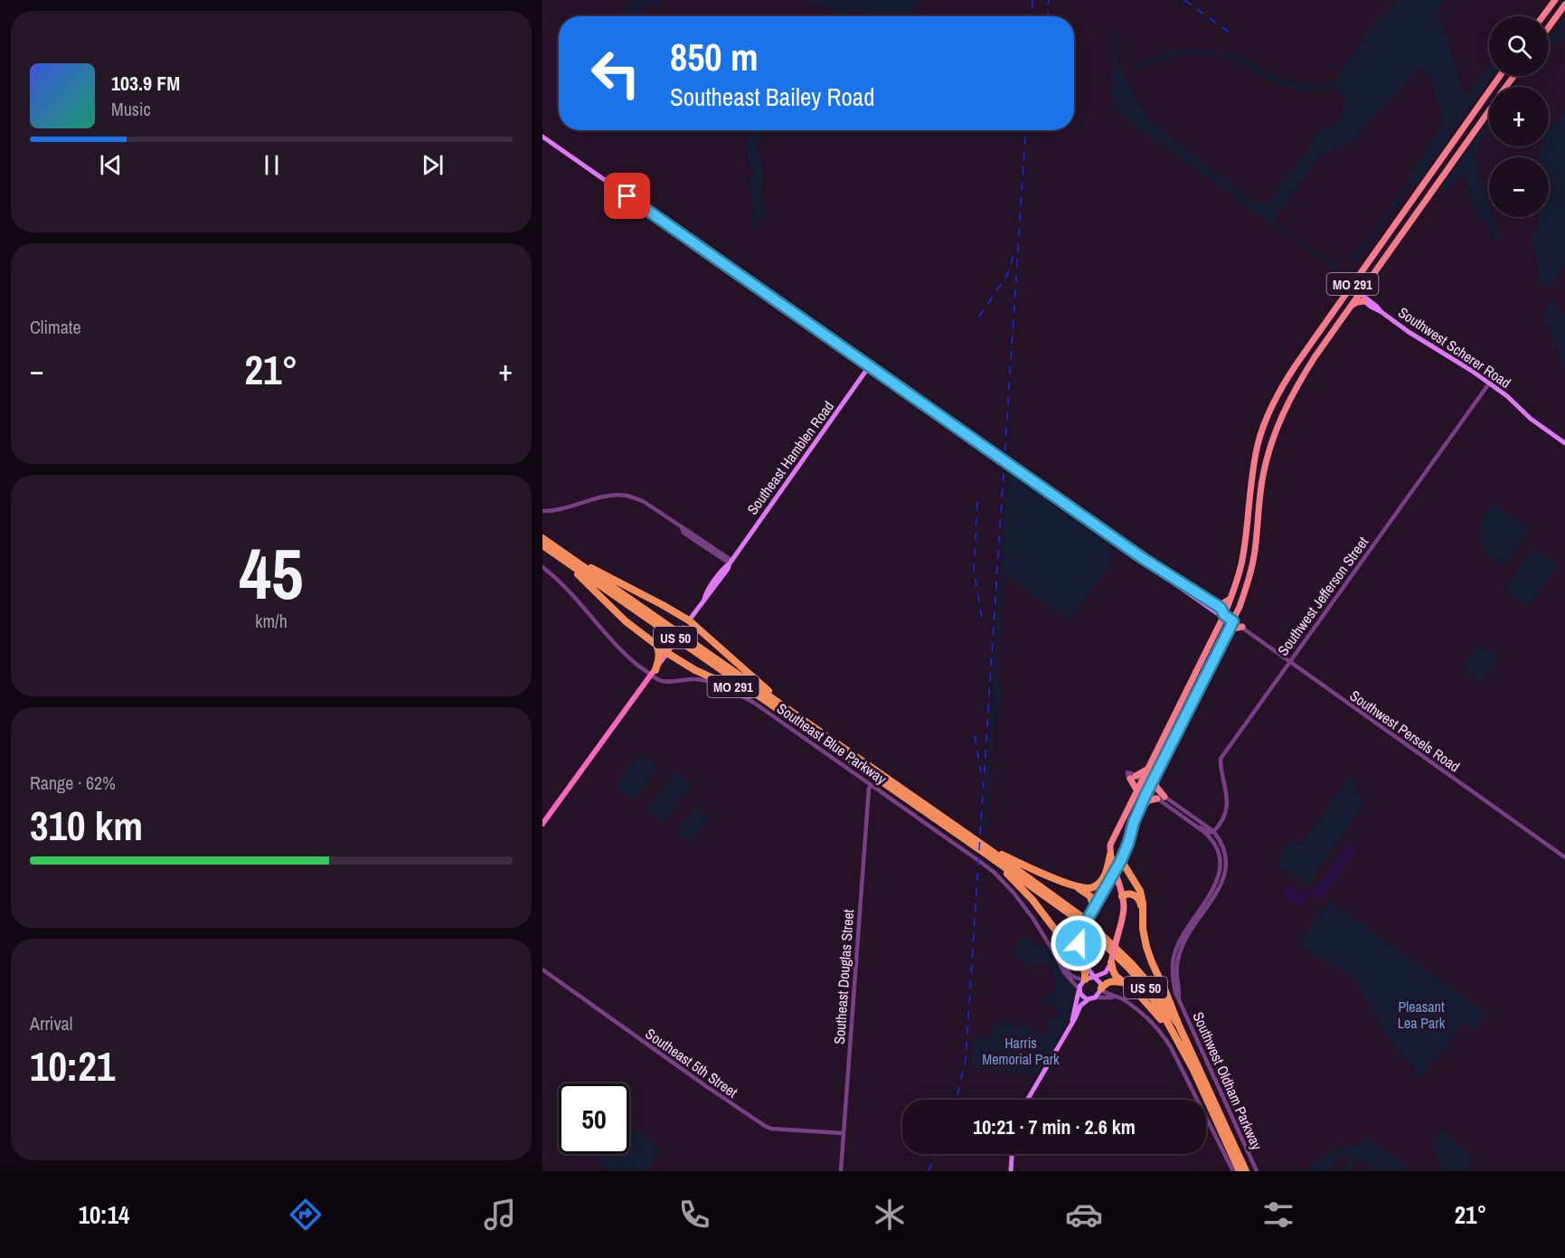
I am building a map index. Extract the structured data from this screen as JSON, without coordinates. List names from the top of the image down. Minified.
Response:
{"streets":{"highway":["MO 291","US 50"],"main road":["Southwest Scherer Road","Southeast Hamblen Road"],"street":["Southwest Jefferson Street","Southwest Persels Road","Southeast Blue Parkway","Southeast Douglas Street","Southeast 5th Street","Southwest Oldham Parkway"]},"crossings":[["MO 291","Southwest Scherer Road"],["MO 291","Southeast Hamblen Road"],["MO 291","US 50"],["MO 291","Southwest Persels Road"],["MO 291","Southwest Oldham Parkway"],["Southwest Scherer Road","Southwest Jefferson Street"],["Southwest Jefferson Street","Southwest Persels Road"],["Southwest Jefferson Street","Southwest Oldham Parkway"],["Southeast Blue Parkway","Southeast Douglas Street"],["Southeast Douglas Street","Southeast 5th Street"]],"parks":["Pleasant Lea Park","Harris Memorial Park"],"page":{"map_buttons":["+","−"],"turn":["850 m","Southeast Bailey Road"],"song":["103.9 FM","Music"],"tile":["Climate",["45","km/h"],["Range · 62%","310 km"],["Arrival","10:21"]],"heat":["−","21°","+"],"limit":"50","trip":"10:21 · 7 min · 2.6 km","tabs":["10:14","21°"]}}
